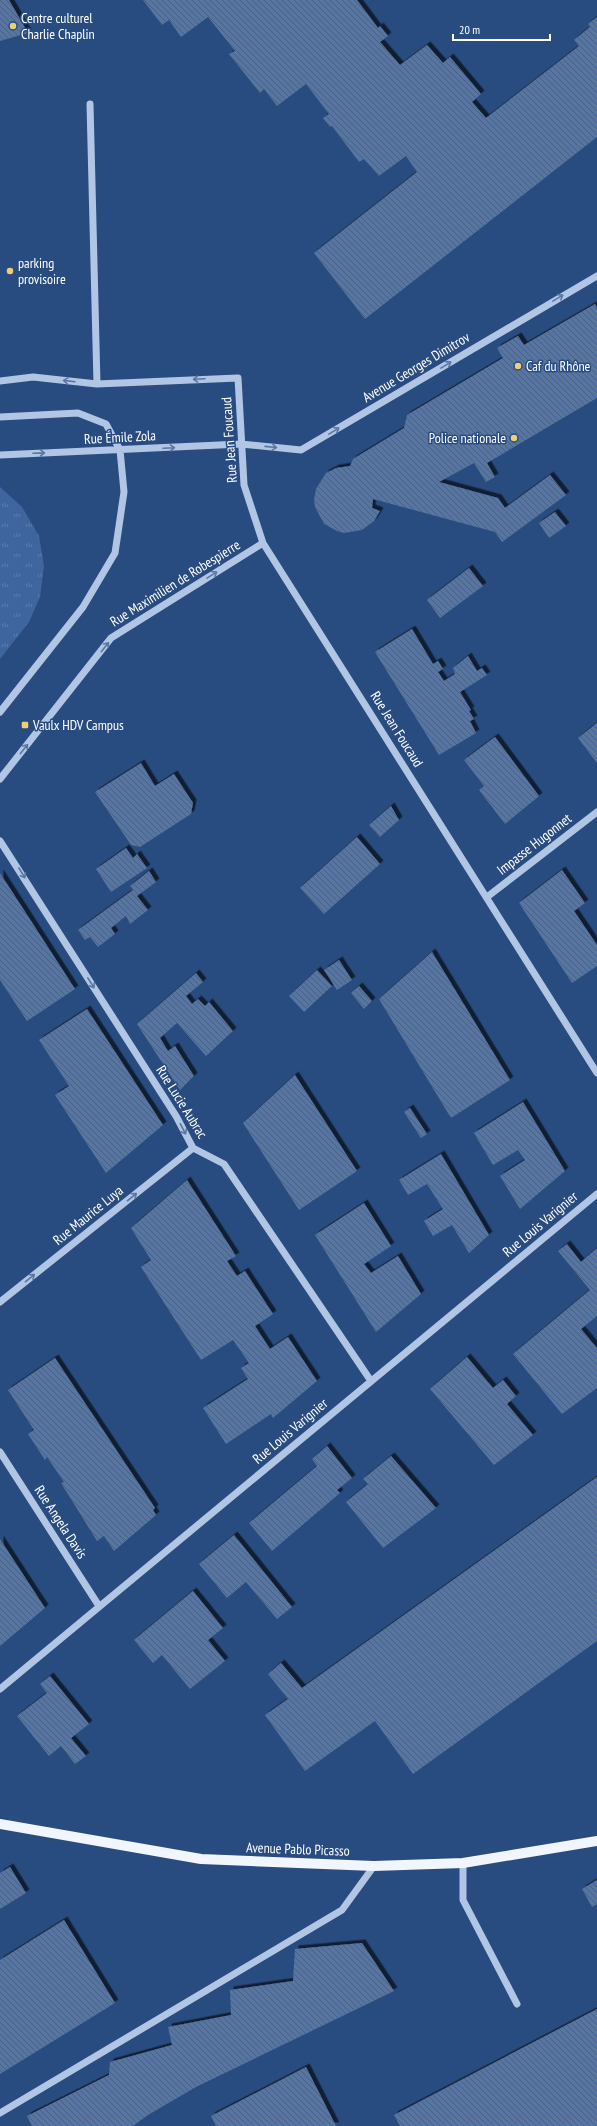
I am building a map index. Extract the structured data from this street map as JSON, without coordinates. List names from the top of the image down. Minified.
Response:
{"streets":{"main road":["Avenue Pablo Picasso"],"street":["Avenue Georges Dimitrov","Rue Émile Zola","Rue Jean Foucaud","Rue Maximilien de Robespierre","Impasse Hugonnet","Rue Lucie Aubrac","Rue Maurice Luya","Rue Louis Varignier","Rue Angela Davis"]},"crossings":[["Avenue Georges Dimitrov","Rue Émile Zola"],["Avenue Georges Dimitrov","Rue Jean Foucaud"],["Rue Émile Zola","Rue Jean Foucaud"],["Rue Jean Foucaud","Rue Maximilien de Robespierre"],["Rue Jean Foucaud","Impasse Hugonnet"],["Rue Lucie Aubrac","Rue Maurice Luya"],["Rue Lucie Aubrac","Rue Louis Varignier"],["Rue Louis Varignier","Rue Angela Davis"]],"one_way":["Avenue Georges Dimitrov","Rue Émile Zola","Rue Maximilien de Robespierre","Rue Lucie Aubrac","Rue Maurice Luya"],"places":{"other":["Centre culturel Charlie Chaplin","parking provisoire","Caf du Rhône","Police nationale"],"transit":["Vaulx HDV Campus"]},"scale_bar":"20 m"}
